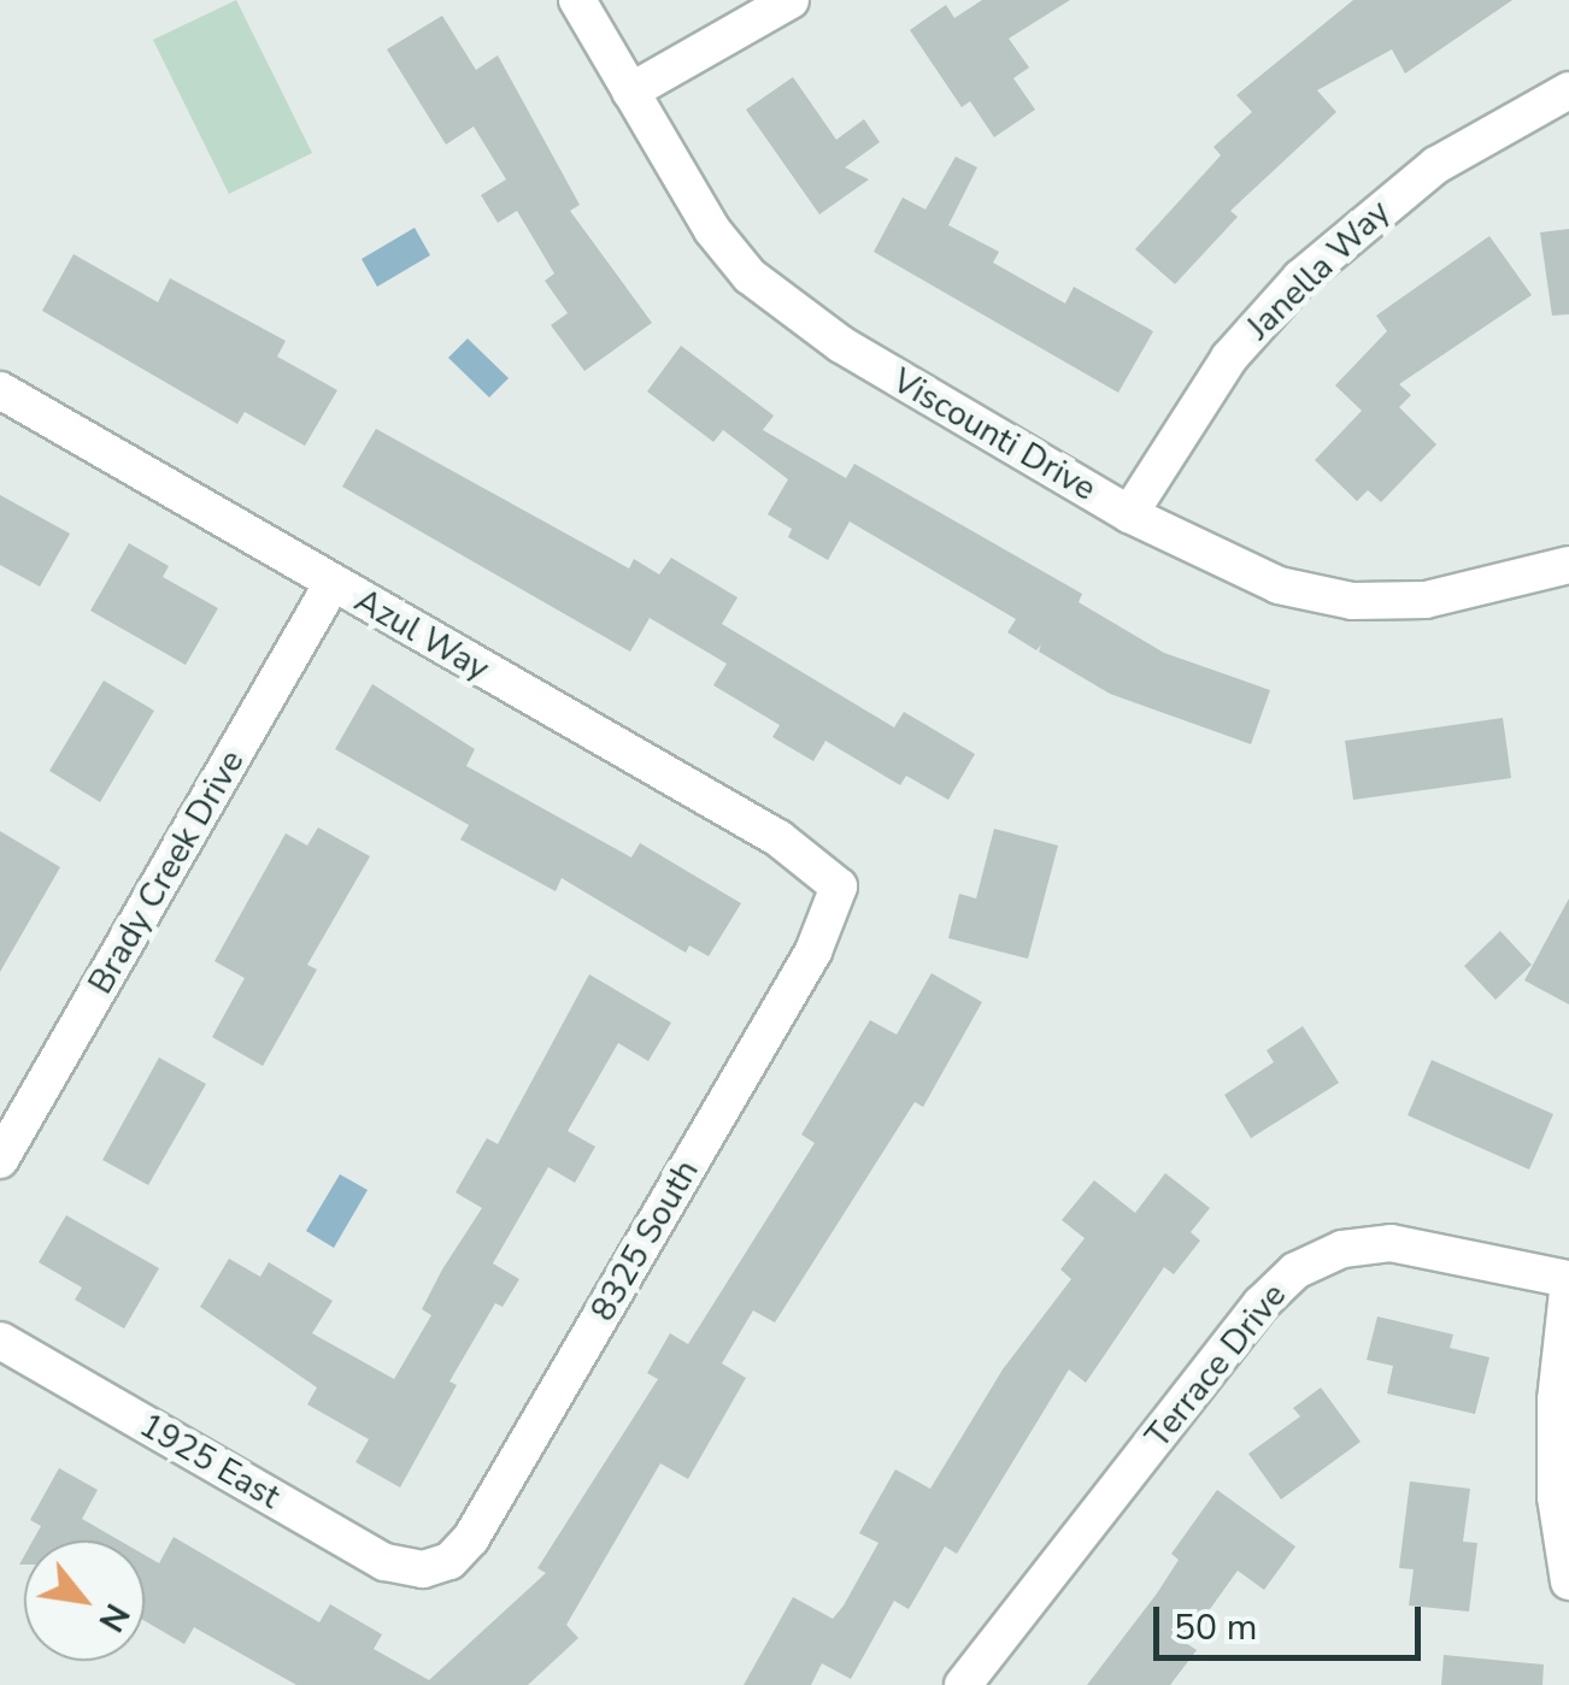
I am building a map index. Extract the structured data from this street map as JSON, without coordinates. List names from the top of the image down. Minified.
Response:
{"streets":{"street":["Janella Way","Viscounti Drive","Azul Way","Brady Creek Drive","8325 South","Terrace Drive","1925 East"]},"crossings":[["Janella Way","Viscounti Drive"],["Azul Way","Brady Creek Drive"],["Azul Way","8325 South"],["8325 South","1925 East"]],"scale_bar":"50 m","north":"bottom right"}
